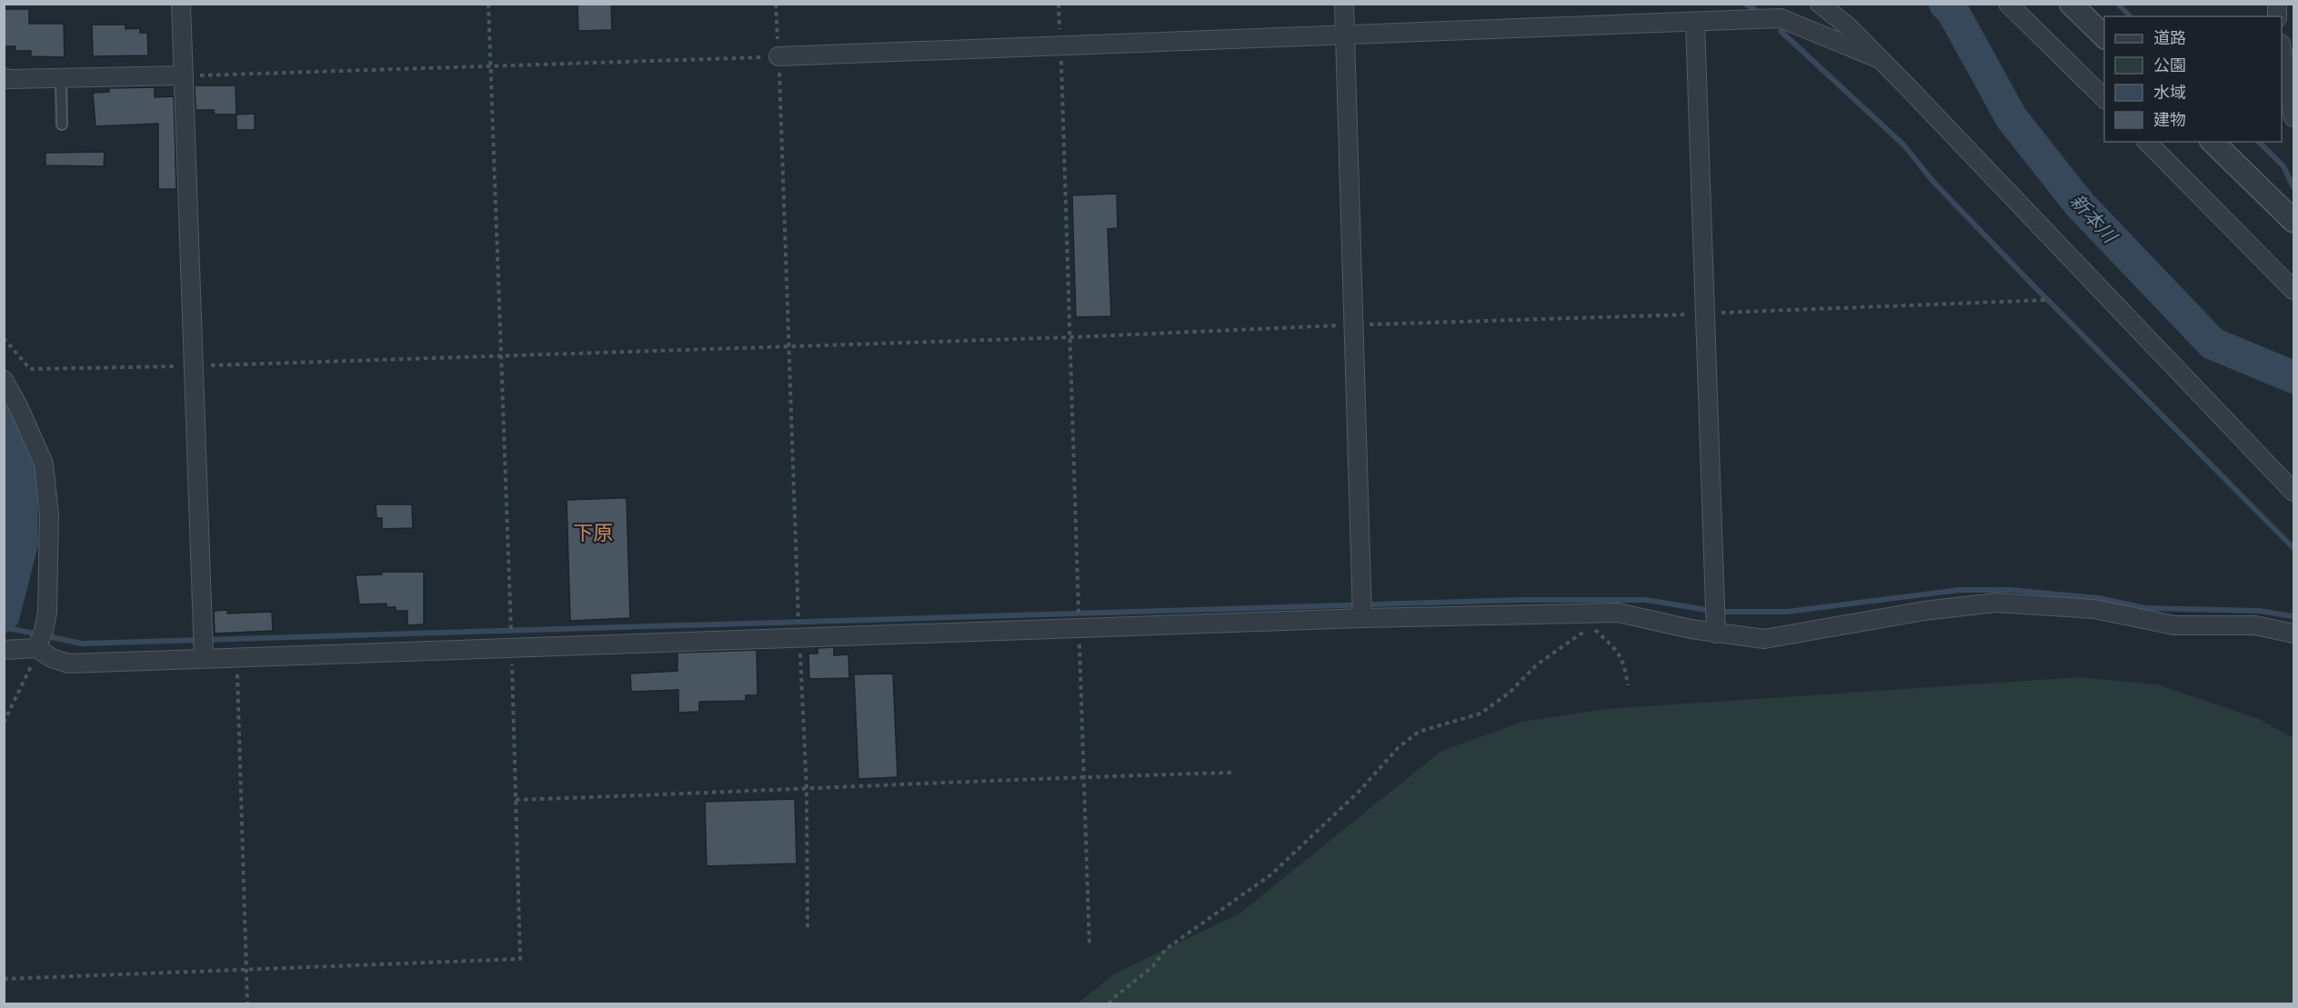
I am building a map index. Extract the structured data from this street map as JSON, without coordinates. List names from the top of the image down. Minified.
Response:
{"districts":["下原"],"water":["新本川"],"legend":["道路","公園","水域","建物"]}
